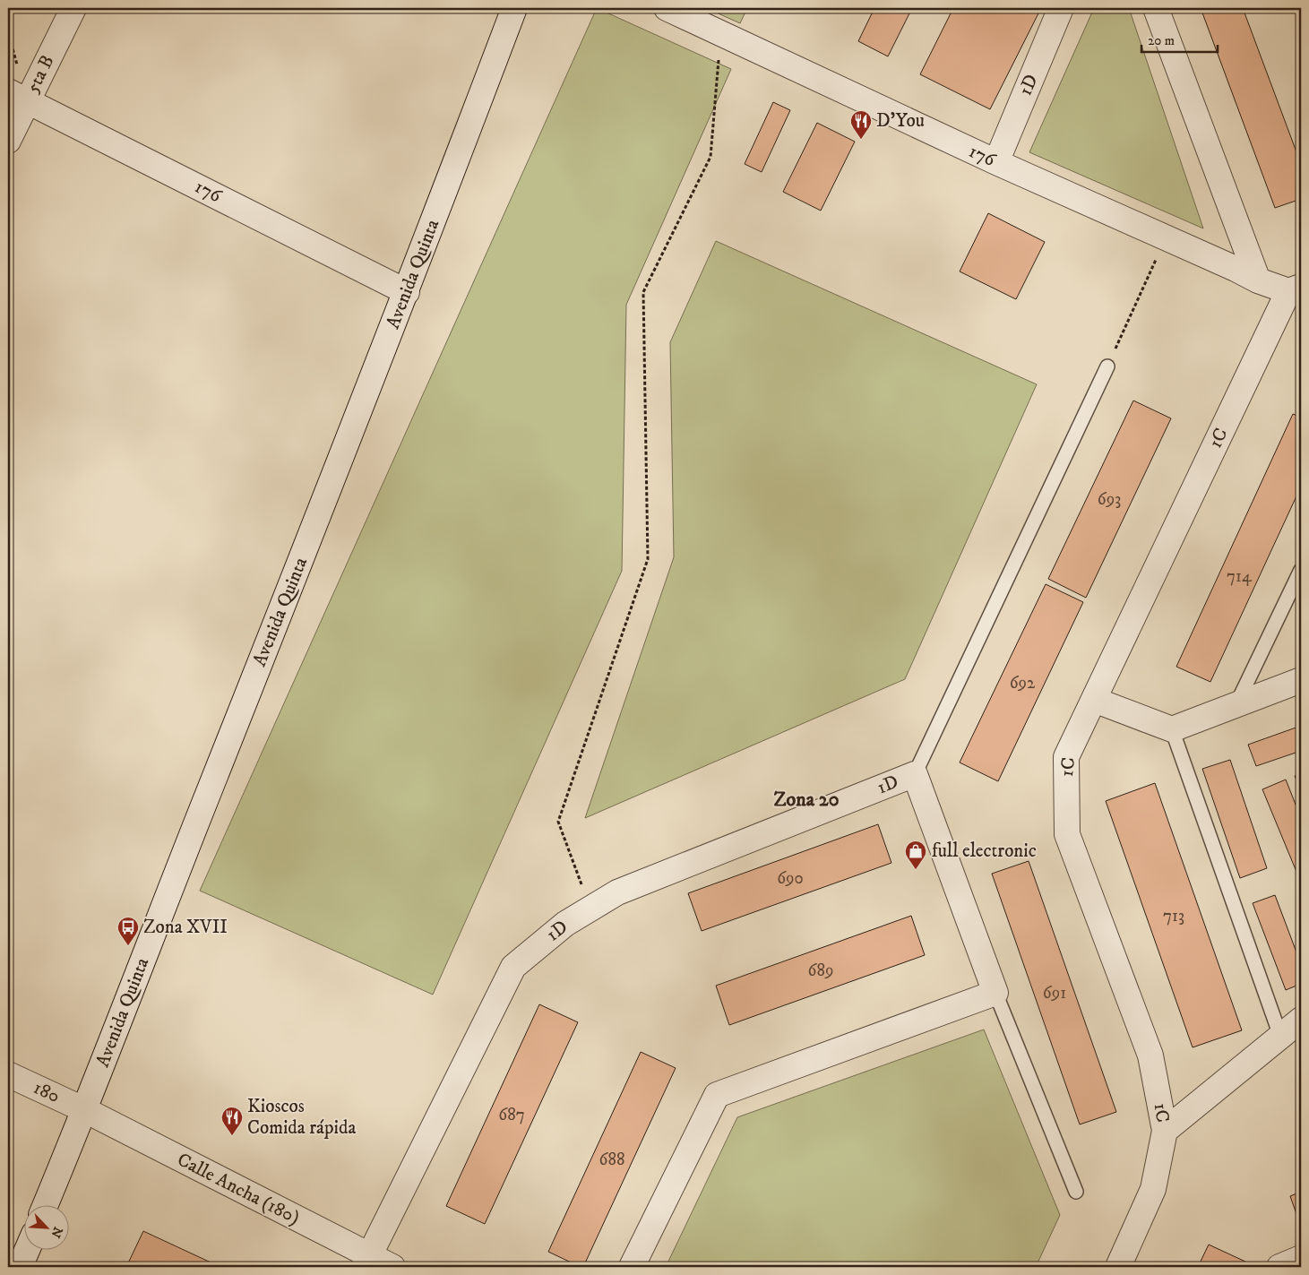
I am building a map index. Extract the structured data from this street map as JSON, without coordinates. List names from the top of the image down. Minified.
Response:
{"streets":{"street":["5ta B","1D","176","Avenida Quinta","1C","180","Calle Ancha (180)"]},"crossings":[["5ta B","176"],["1D","176"],["1D","Calle Ancha (180)"],["176","Avenida Quinta"],["176","1C"],["Avenida Quinta","180"],["Avenida Quinta","Calle Ancha (180)"],["180","Calle Ancha (180)"]],"districts":["Zona 20"],"places":{"restaurant":["D'You","Kioscos Comida rápida"],"shop":["full electronic"],"bus stop":["Zona XVII"]},"house_numbers":["693","714","692","690","713","689","691","687","688"],"scale_bar":"20 m","north":"bottom right"}
